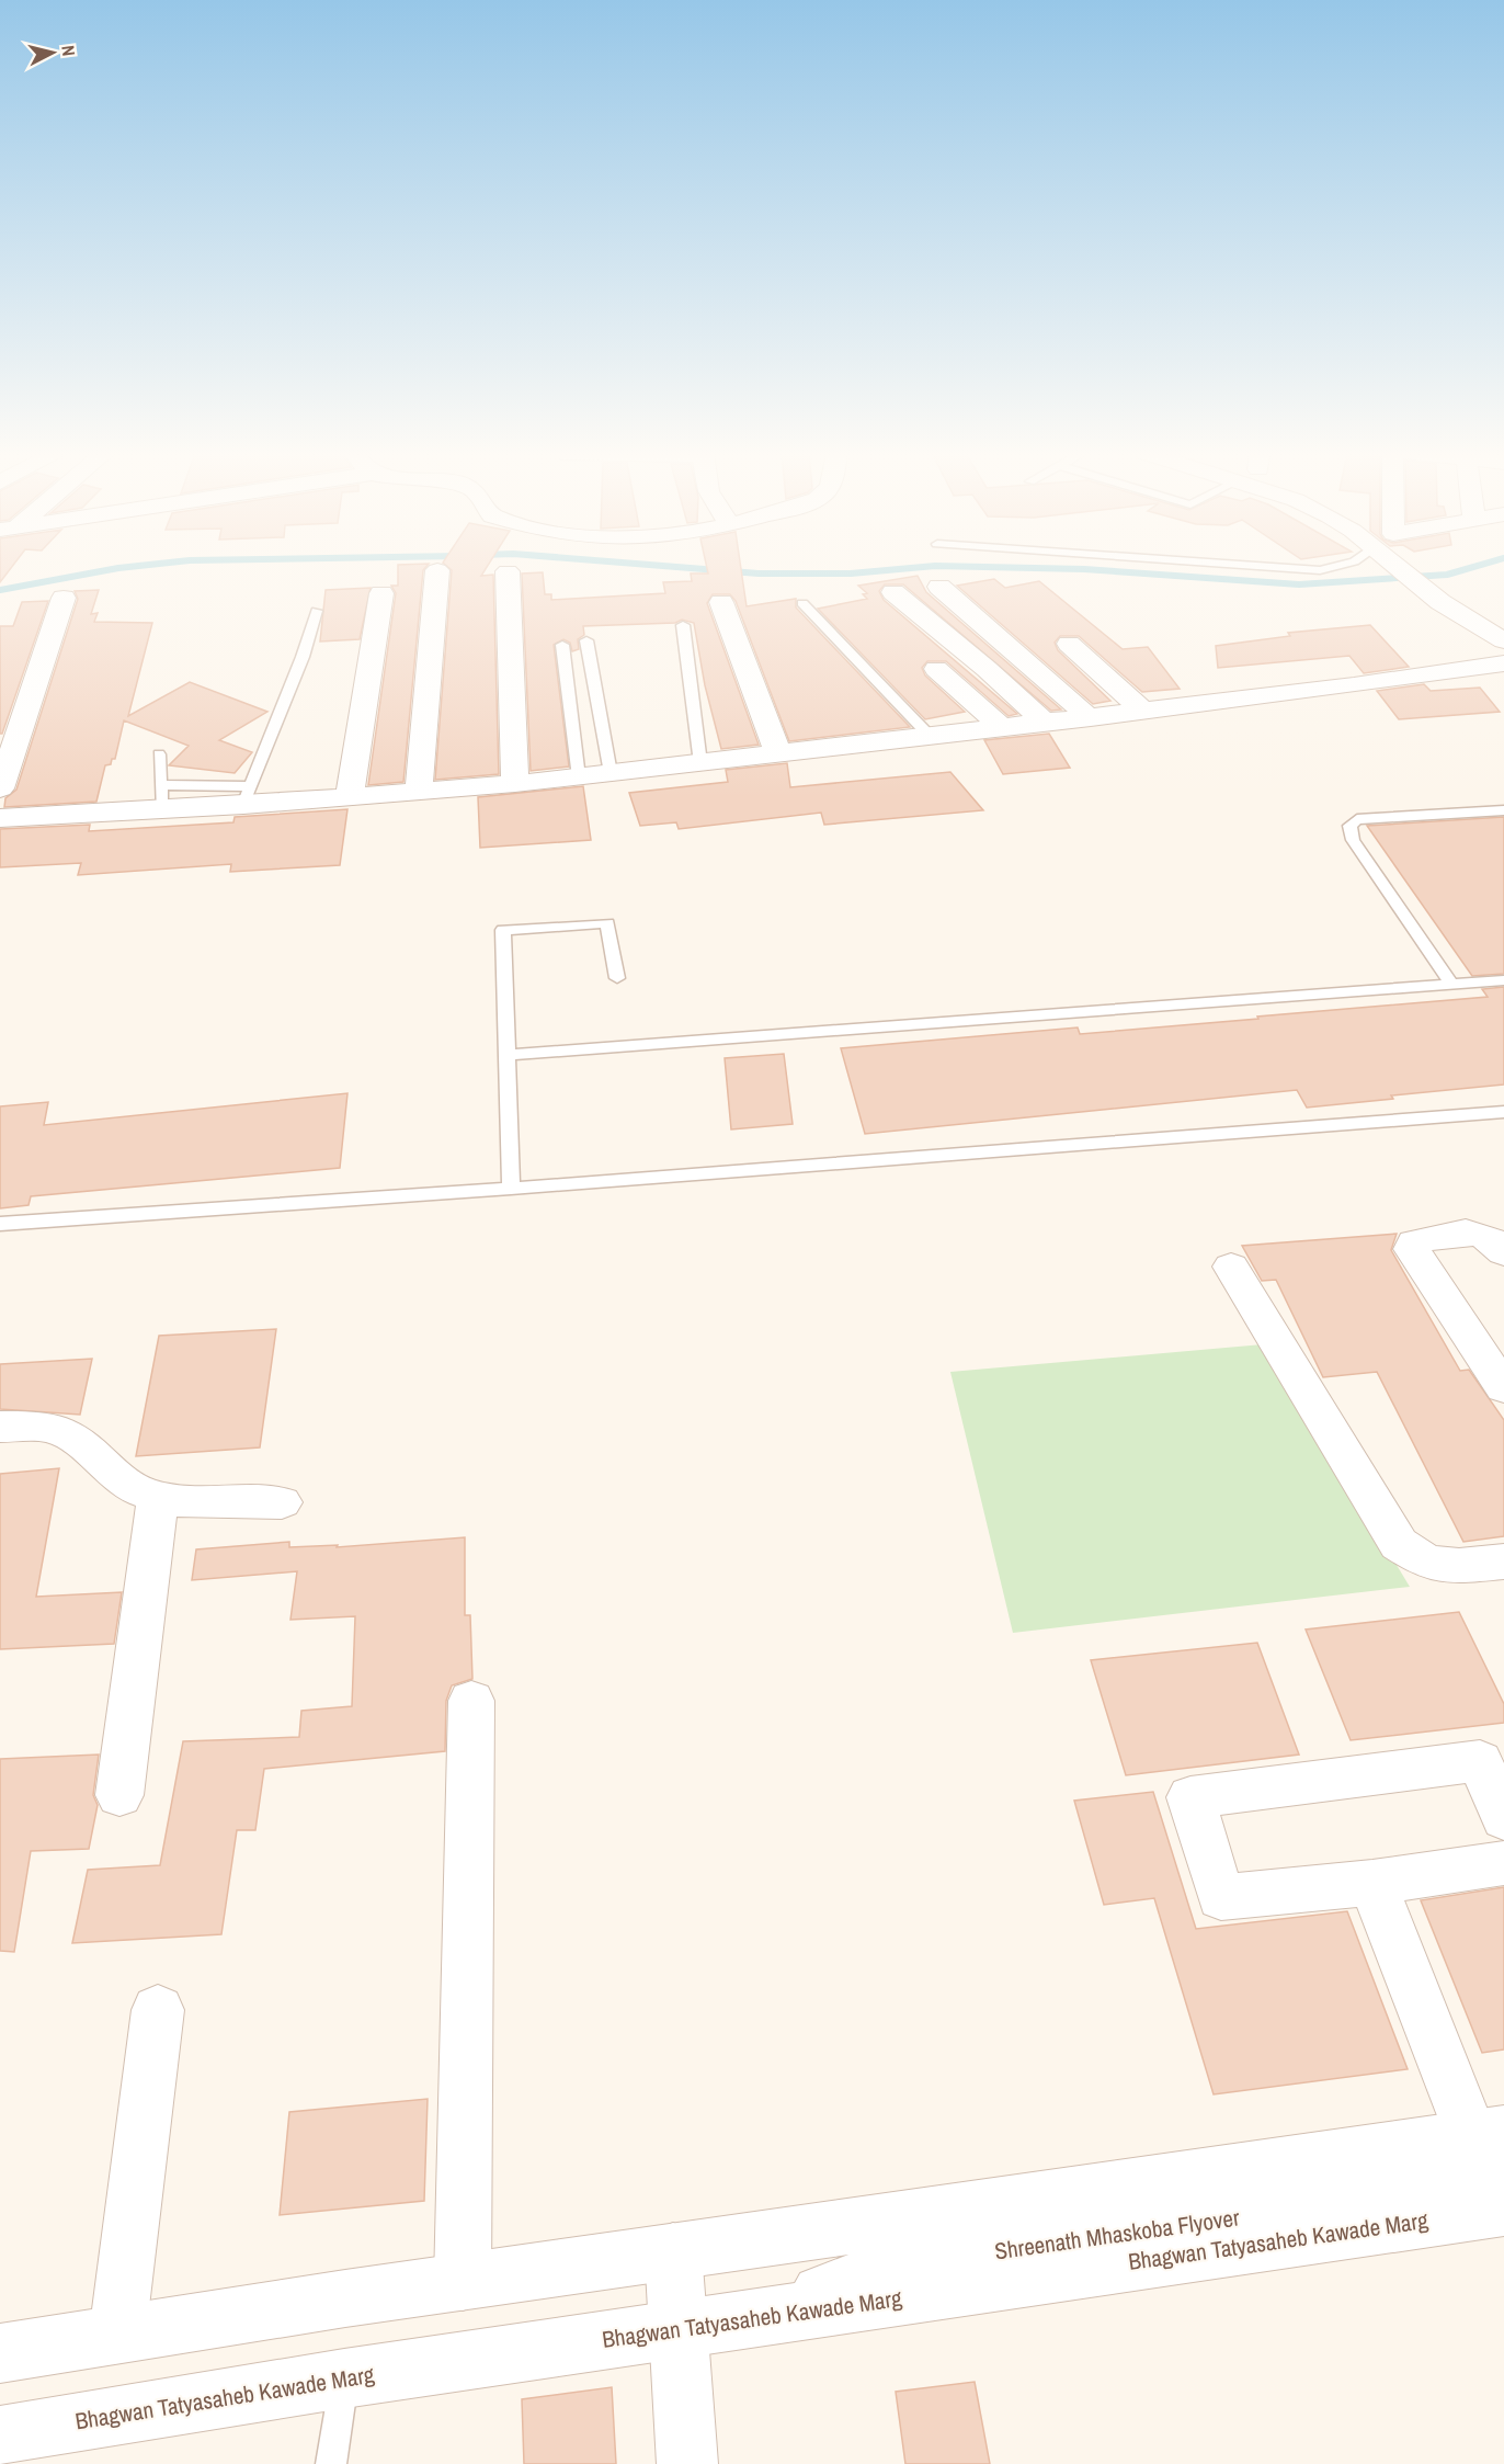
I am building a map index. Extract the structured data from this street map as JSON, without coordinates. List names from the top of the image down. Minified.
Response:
{"streets":{"street":["Shreenath Mhaskoba Flyover","Bhagwan Tatyasaheb Kawade Marg"]},"crossings":[["Shreenath Mhaskoba Flyover","Bhagwan Tatyasaheb Kawade Marg"]],"north":"right"}
